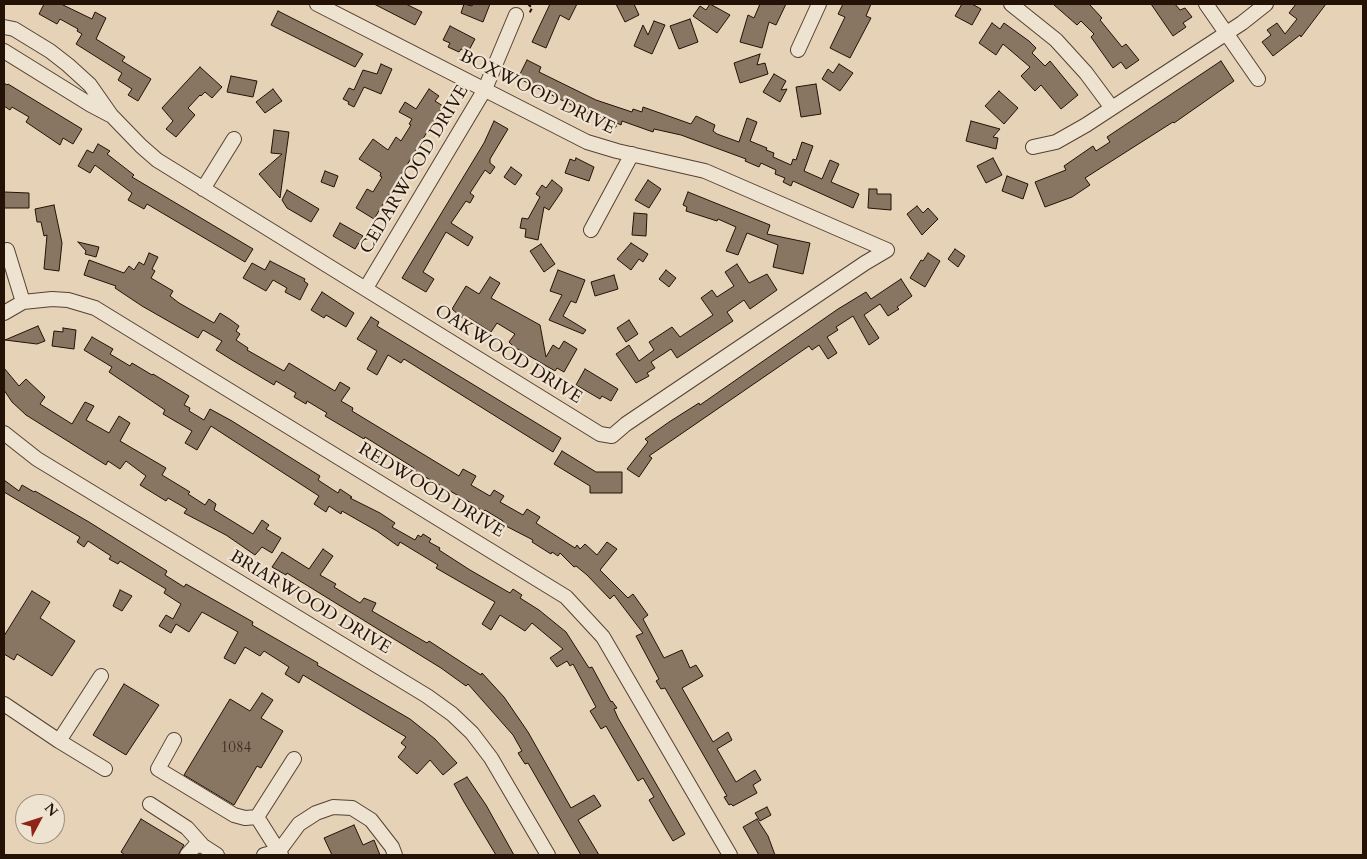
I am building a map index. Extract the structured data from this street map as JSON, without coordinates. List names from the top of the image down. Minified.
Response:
{"streets":{"street":["BOXWOOD DRIVE","CEDARWOOD DRIVE","OAKWOOD DRIVE","REDWOOD DRIVE","BRIARWOOD DRIVE"]},"crossings":[["BOXWOOD DRIVE","CEDARWOOD DRIVE"],["BOXWOOD DRIVE","OAKWOOD DRIVE"],["CEDARWOOD DRIVE","OAKWOOD DRIVE"]],"house_numbers":["1084"],"north":"top right"}
